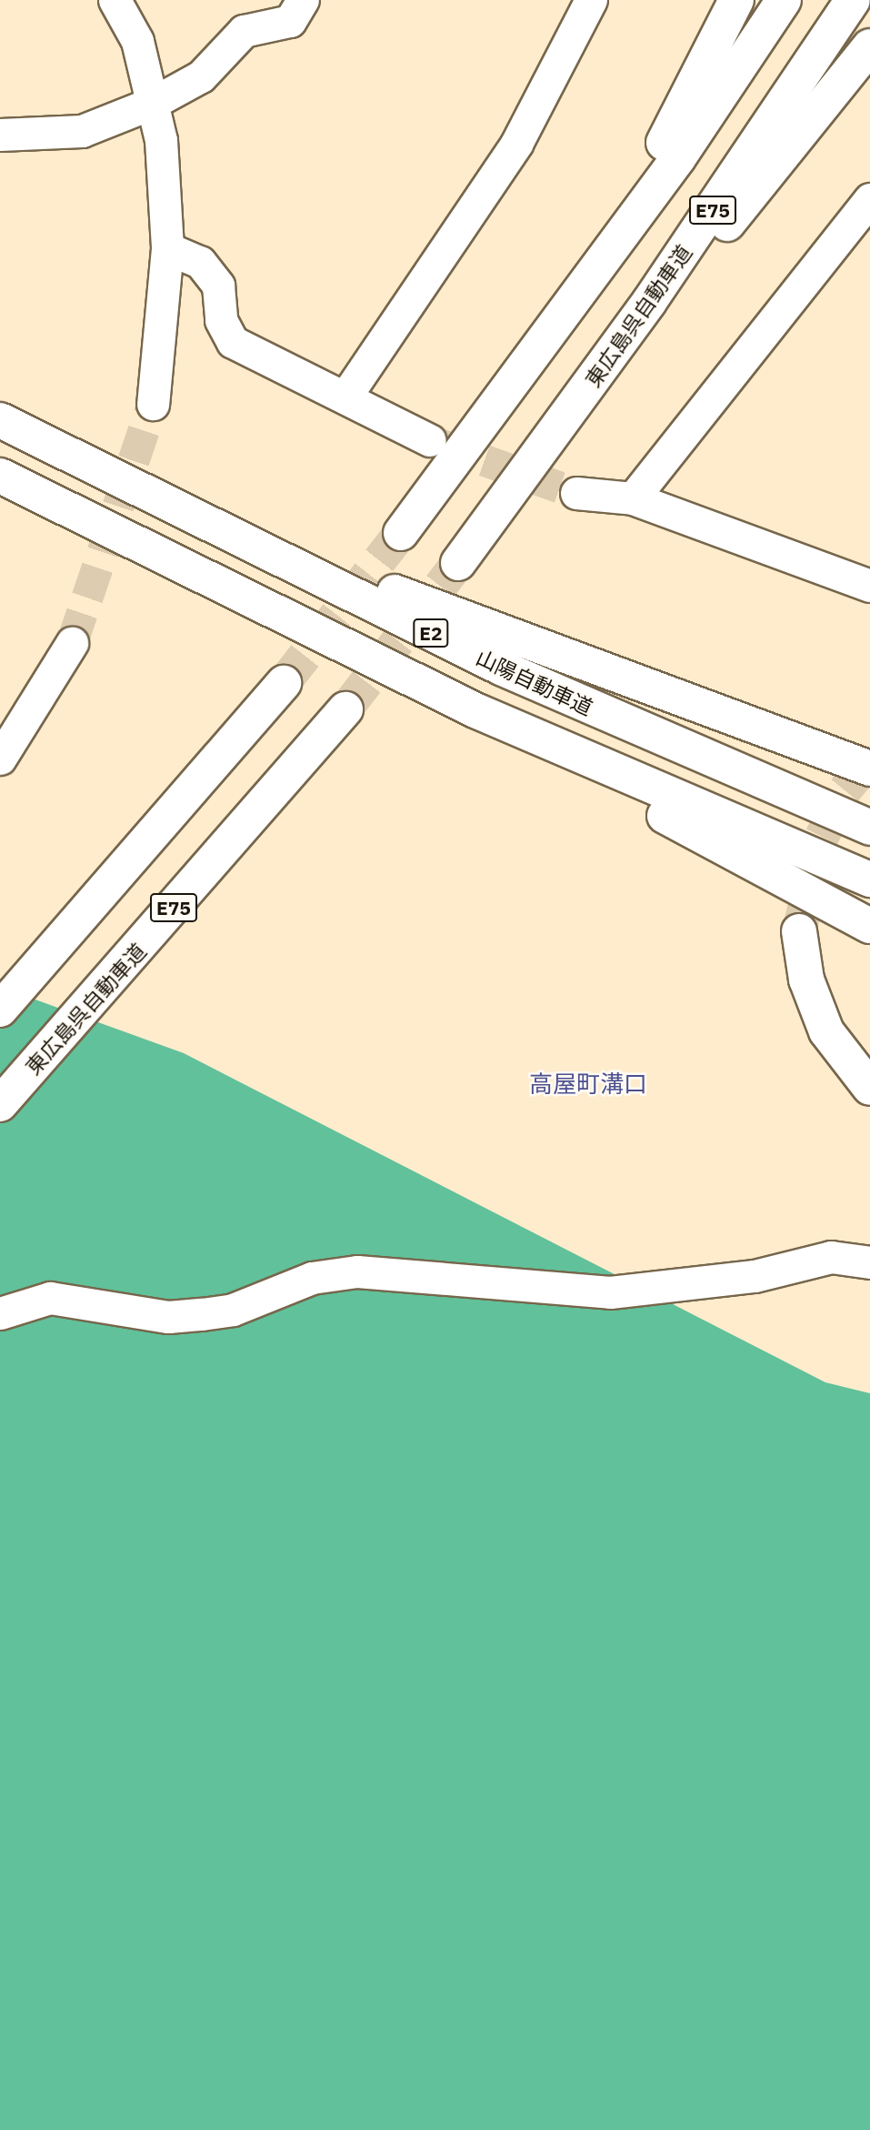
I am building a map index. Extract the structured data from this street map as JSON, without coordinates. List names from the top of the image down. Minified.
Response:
{"streets":{"highway":["E75","東広島呉自動車道","E2","山陽自動車道"]},"districts":["高屋町溝口"]}
